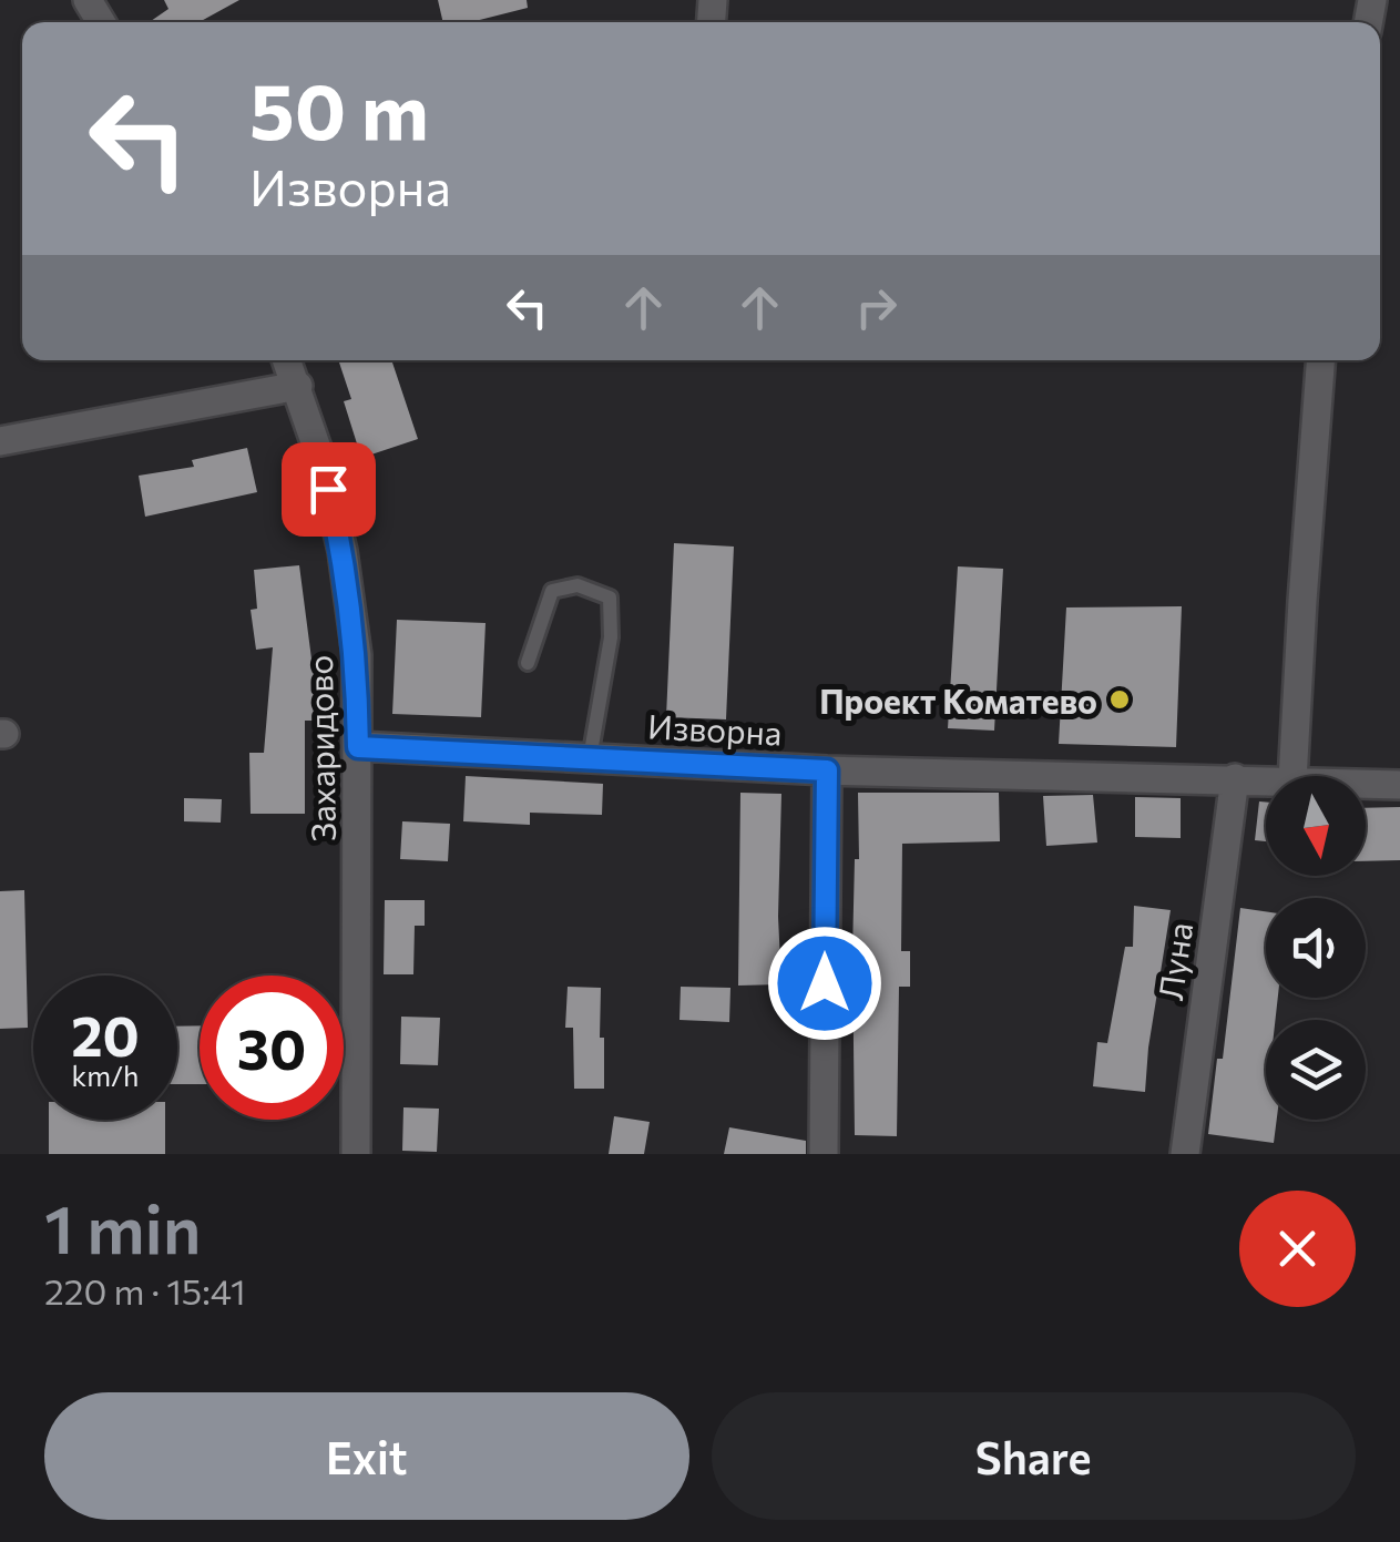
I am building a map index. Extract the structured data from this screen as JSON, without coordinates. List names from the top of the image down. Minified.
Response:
{"streets":{"street":["Изворна","Захаридово","Луна"]},"crossings":[["Изворна","Захаридово"],["Изворна","Луна"]],"places":["Проект Коматево"],"north":"bottom","page":{"turn":["50 m","Изворна"],"speed":"20 km/h","limit":"30","heading":["1 min","220 m · 15:41"],"buttons":["Exit","Share"]}}
